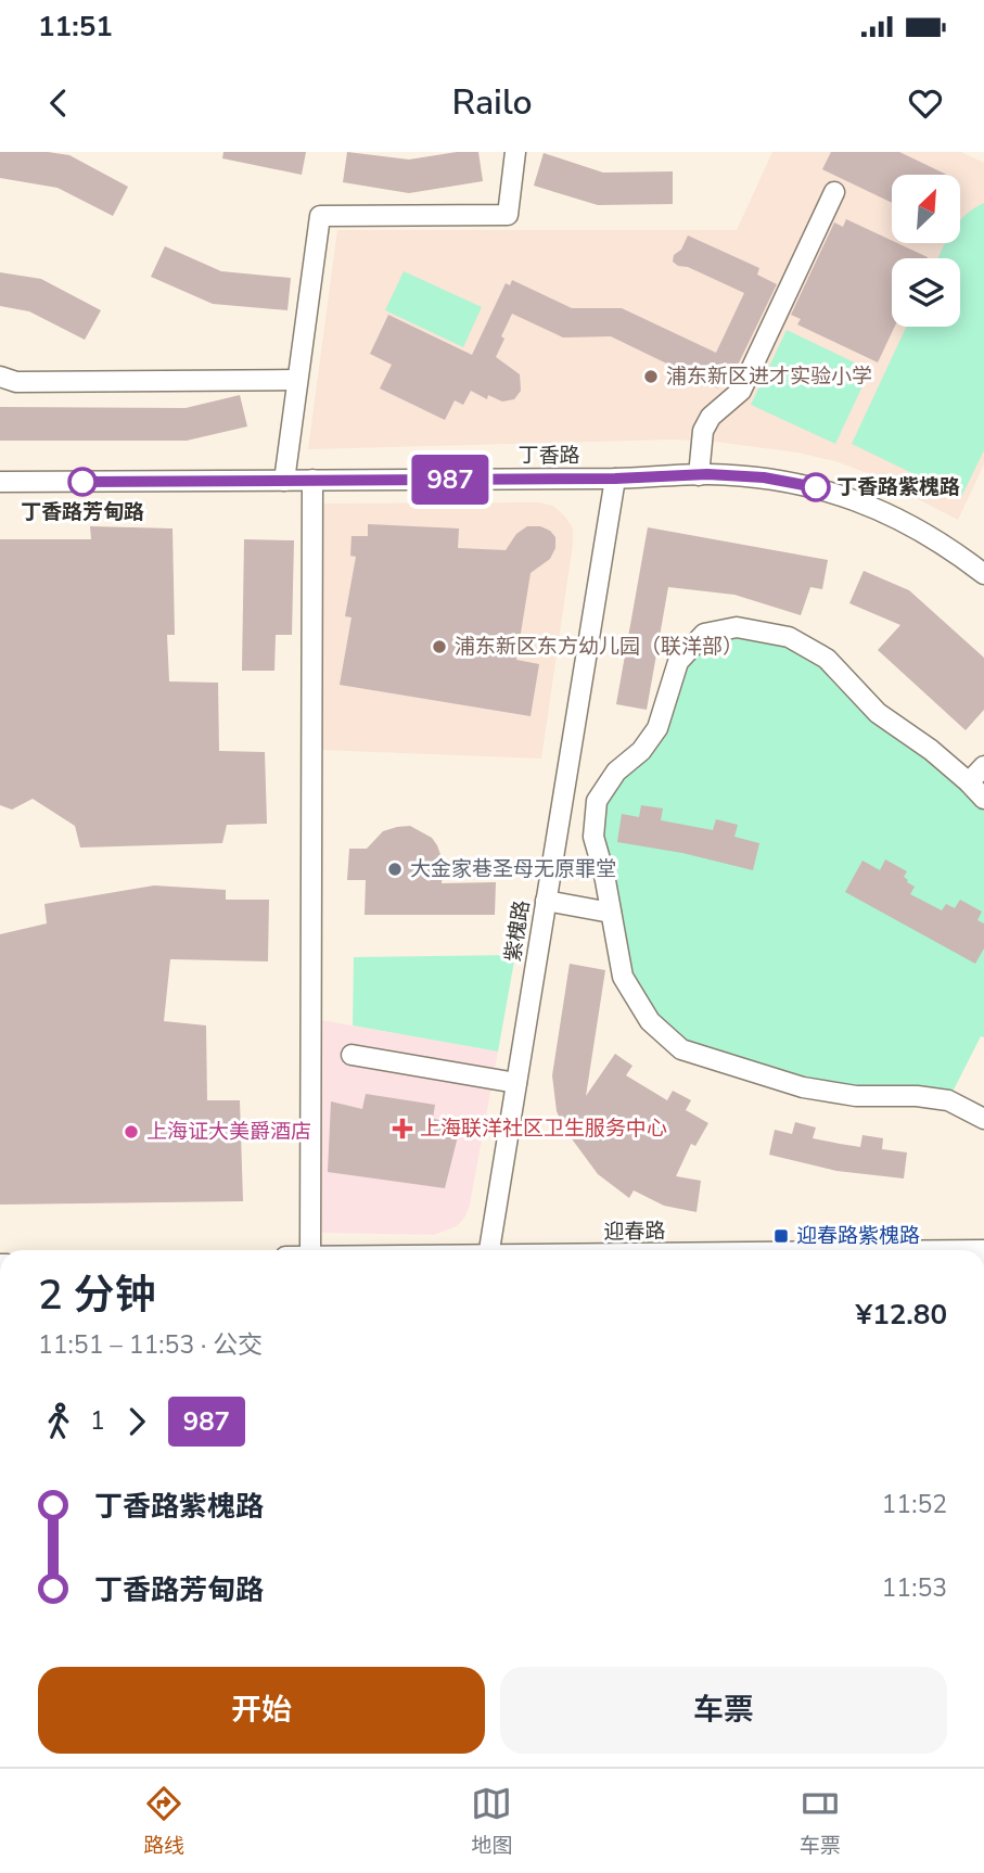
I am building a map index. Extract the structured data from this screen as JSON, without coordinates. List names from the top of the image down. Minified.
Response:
{"streets":{"street":["丁香路","紫槐路"]},"crossings":[["丁香路","紫槐路"]],"places":{"other":["浦东新区进才实验小学","丁香路芳甸路","丁香路紫槐路","浦东新区东方幼儿园（联洋部）","大金家巷圣母无原罪堂","上海证大美爵酒店"],"health":["上海联洋社区卫生服务中心"],"transit":["迎春路紫槐路"]},"lines":["bus line 987"],"north":"top right","page":{"status":"11:51","header":"Railo","on_map":"987","heading":["2 分钟","11:51 – 11:53 · 公交","¥12.80"],"legs":["1","987"],"list":[{"name":"丁香路紫槐路","value":"11:52"},{"name":"丁香路芳甸路","value":"11:53"}],"buttons":["开始","车票"],"tabs":["路线","地图","车票"]}}
